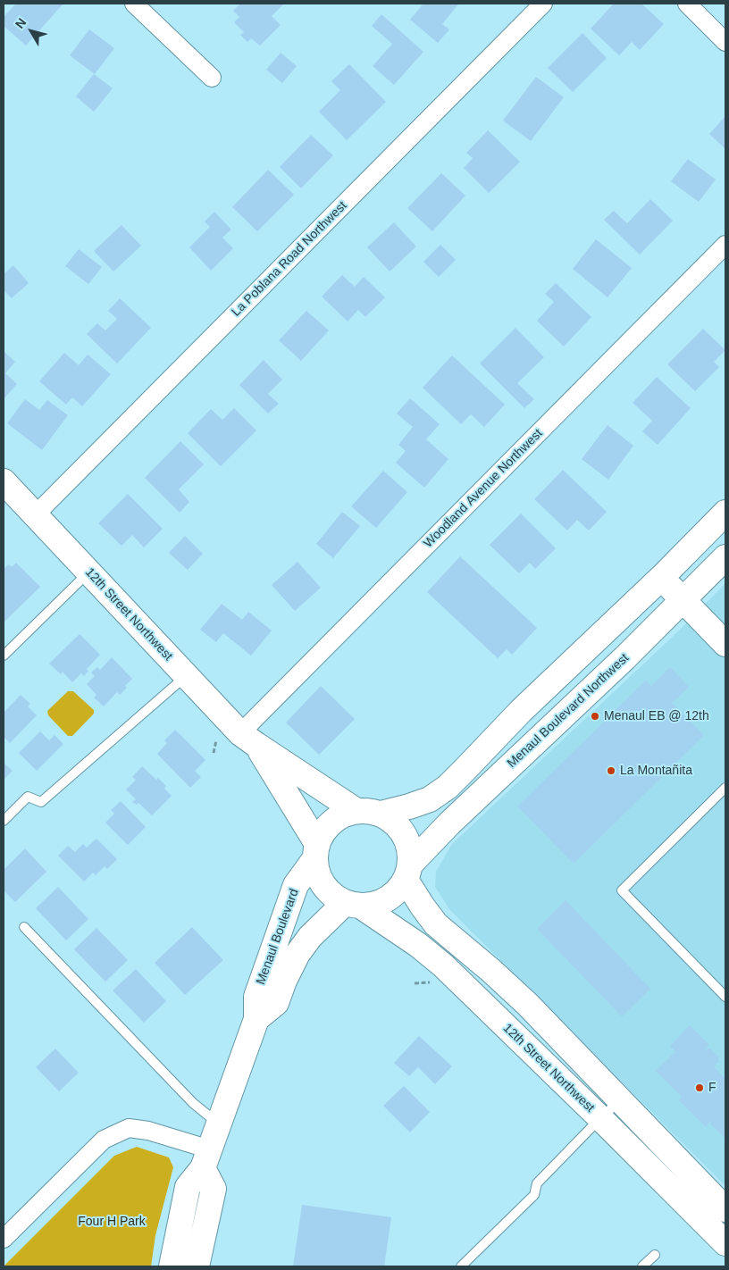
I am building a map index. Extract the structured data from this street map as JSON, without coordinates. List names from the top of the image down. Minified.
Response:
{"streets":{"main road":["12th Street Northwest","Menaul Boulevard Northwest","Menaul Boulevard"],"street":["La Poblana Road Northwest","Woodland Avenue Northwest"]},"crossings":[["La Poblana Road Northwest","12th Street Northwest"],["Woodland Avenue Northwest","12th Street Northwest"],["12th Street Northwest","Menaul Boulevard Northwest"],["12th Street Northwest","Menaul Boulevard"],["Menaul Boulevard Northwest","Menaul Boulevard"]],"parks":["Four H Park"],"places":["Menaul EB @ 12th","La Montañita","F"],"north":"top left"}
